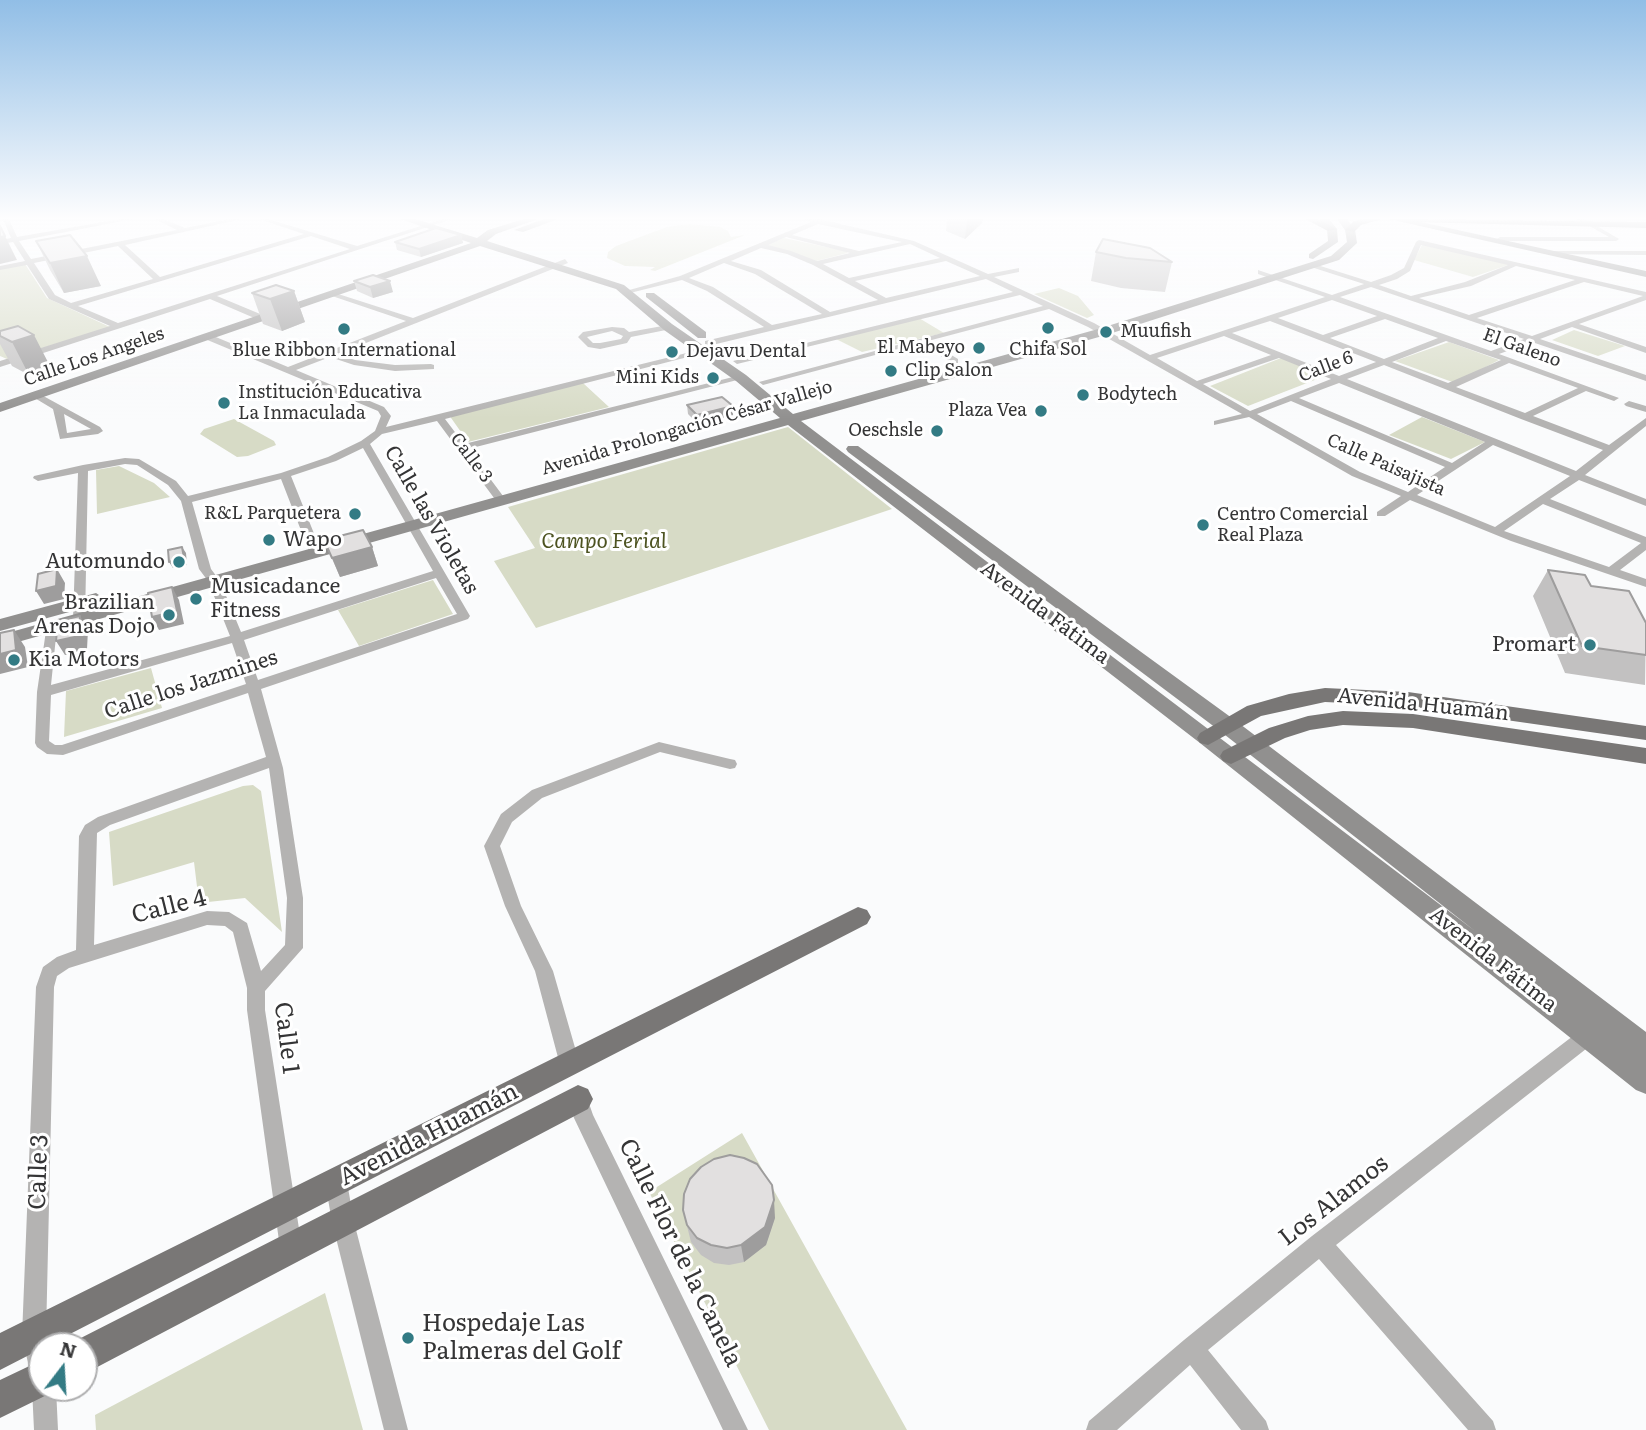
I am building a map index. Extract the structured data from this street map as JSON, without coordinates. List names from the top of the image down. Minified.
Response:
{"streets":{"main road":["Calle Los Angeles","Avenida Prolongación César Vallejo","Avenida Fátima","Avenida Huamán"],"street":["El Galeno","Calle 6","Calle 3","Calle Paisajista","Calle las Violetas","Calle los Jazmines","Calle 4","Calle 1","Los Alamos","Calle Flor de la Canela"]},"crossings":[["El Galeno","Calle 6"],["Calle 6","Calle Paisajista"],["Avenida Prolongación César Vallejo","Calle 3"],["Avenida Prolongación César Vallejo","Calle Paisajista"],["Avenida Prolongación César Vallejo","Calle las Violetas"],["Avenida Prolongación César Vallejo","Avenida Fátima"],["Avenida Prolongación César Vallejo","Calle los Jazmines"],["Avenida Prolongación César Vallejo","Calle 1"],["Calle 3","Calle 4"],["Calle las Violetas","Calle los Jazmines"],["Avenida Fátima","Avenida Huamán"],["Avenida Fátima","Los Alamos"],["Calle los Jazmines","Calle 1"],["Avenida Huamán","Calle 1"],["Avenida Huamán","Calle Flor de la Canela"],["Calle 4","Calle 1"]],"parks":["Campo Ferial"],"places":["Chifa Sol","Blue Ribbon International","Muufish","El Mabeyo","Dejavu Dental","Clip Salon","Mini Kids","Bodytech","Institución Educativa La Inmaculada","Plaza Vea","Oeschsle","R&L Parquetera","Centro Comercial Real Plaza","Wapo","Automundo","Musicadance Fitness","Brazilian Arenas Dojo","Promart","Kia Motors","Hospedaje Las Palmeras del Golf"],"north":"top"}
